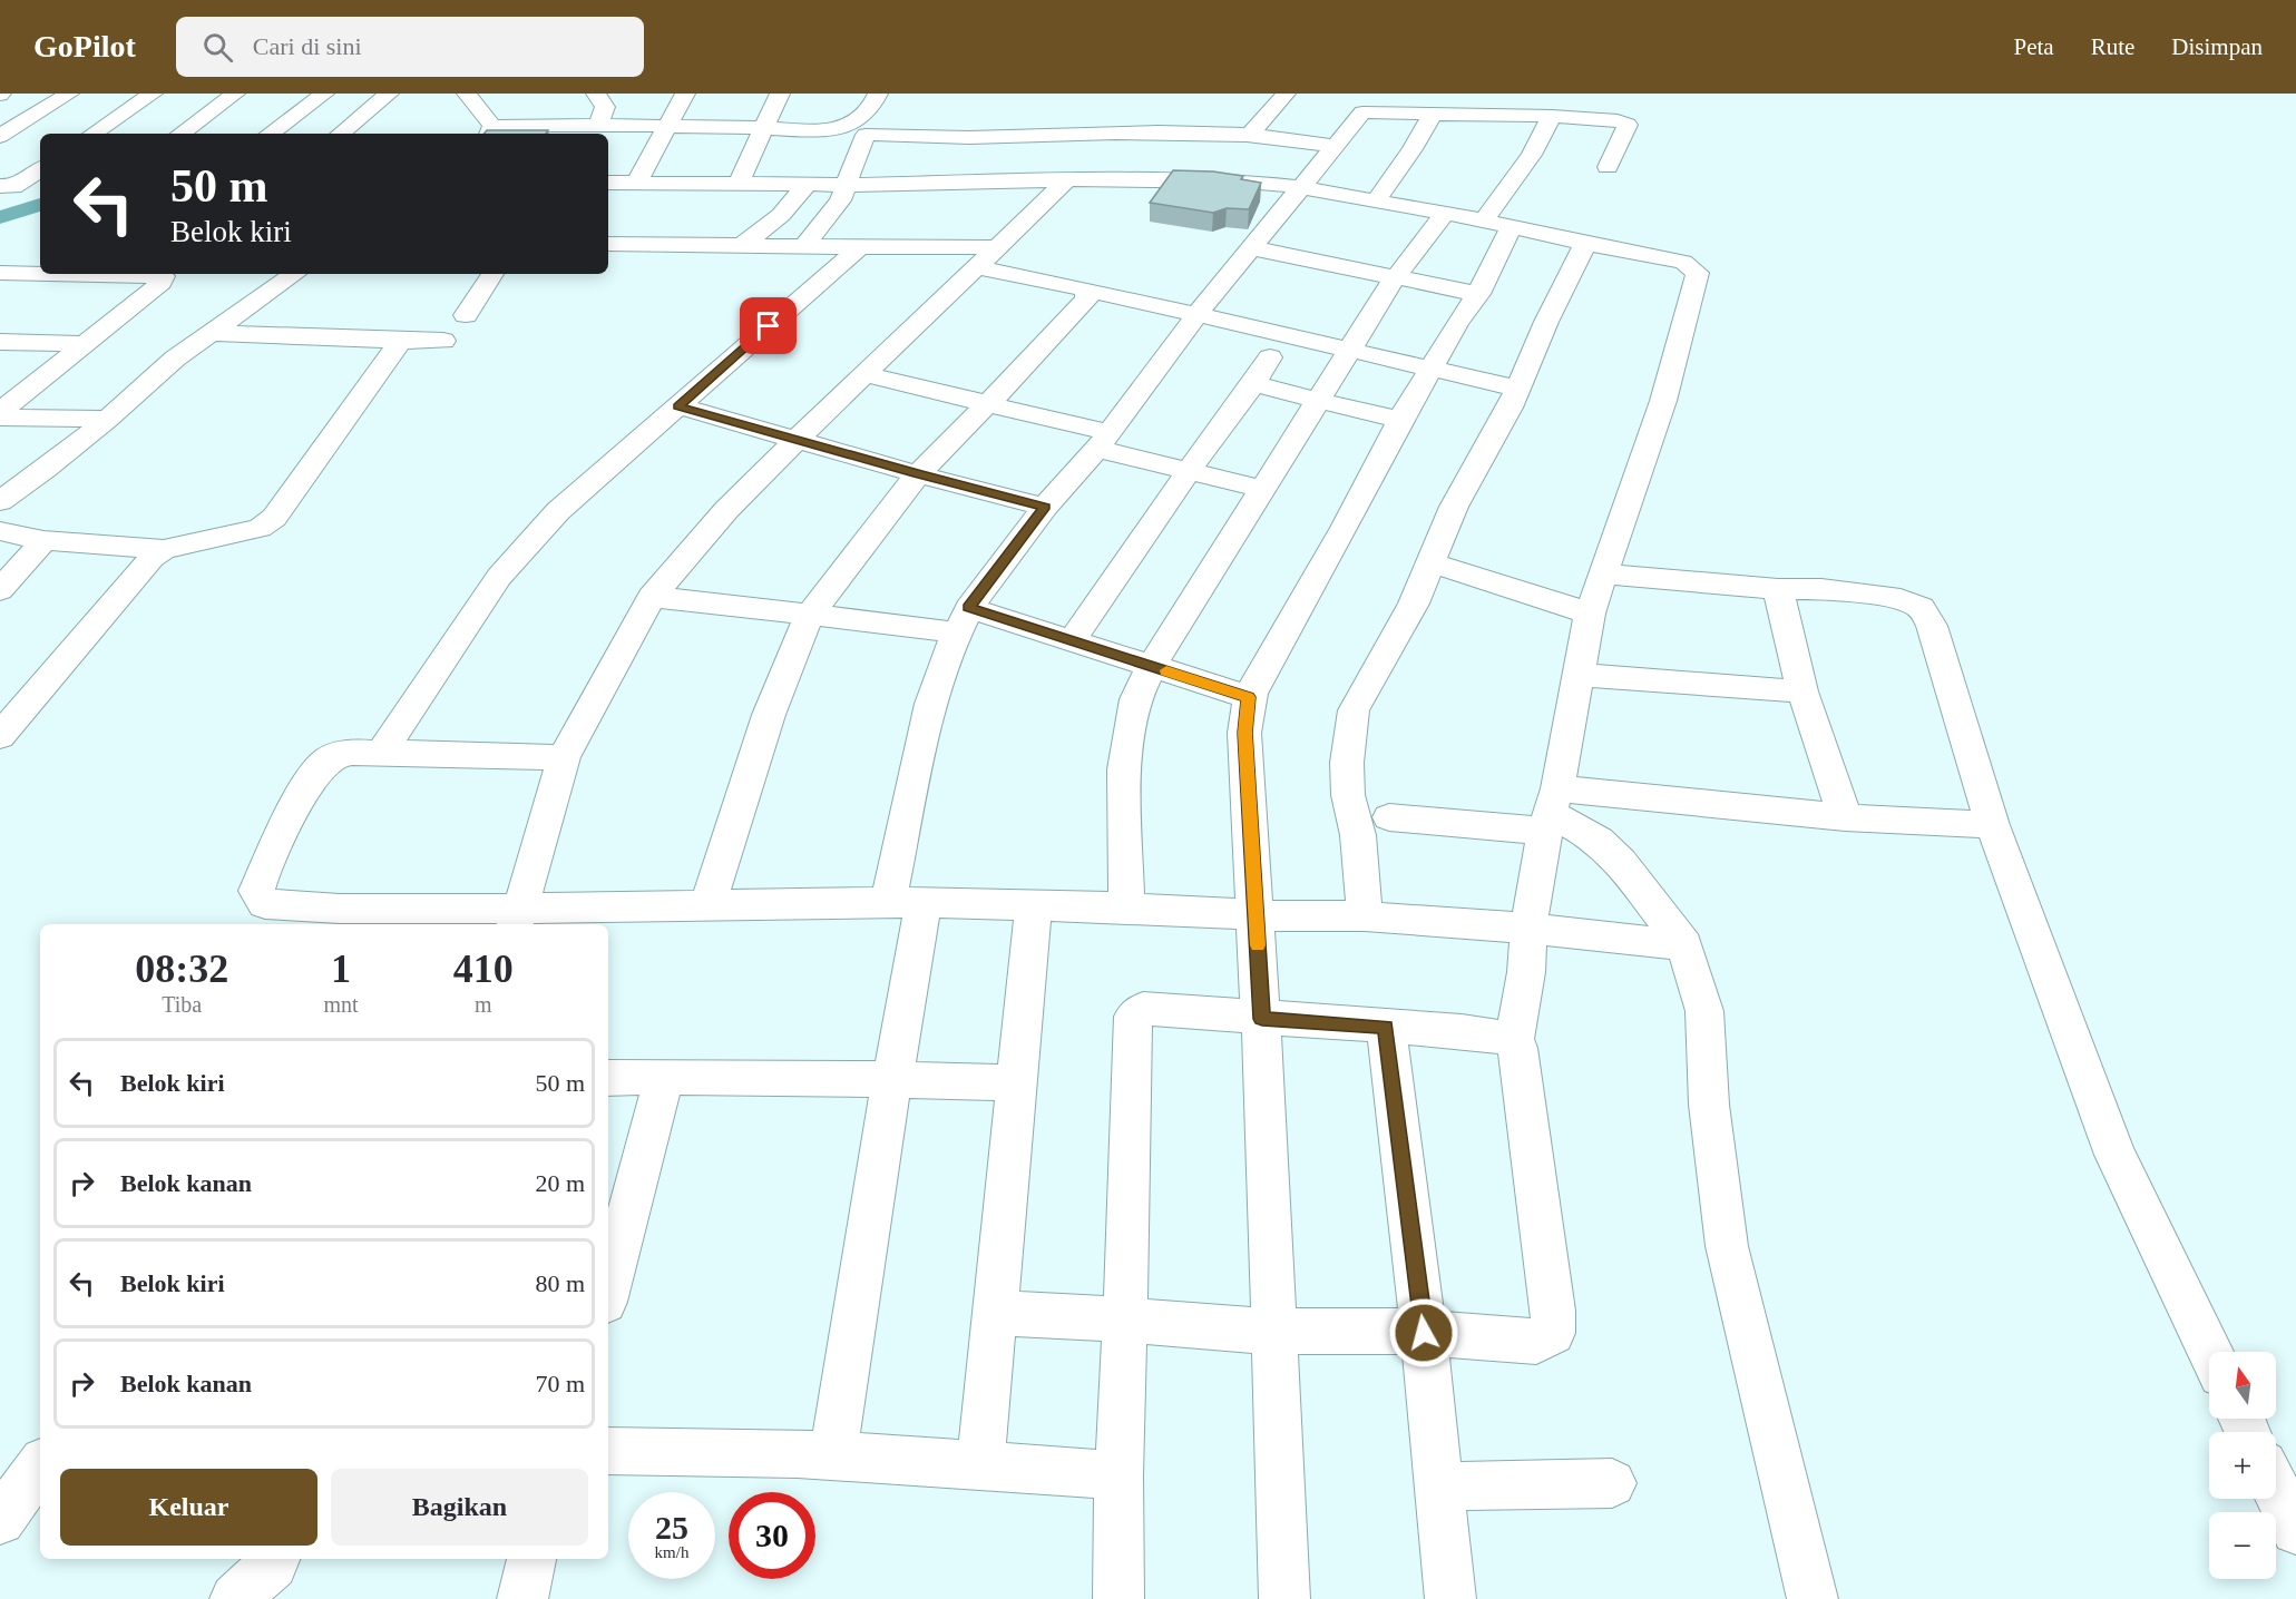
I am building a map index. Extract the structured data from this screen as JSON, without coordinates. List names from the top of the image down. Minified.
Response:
{"north":"top","page":{"header":"GoPilot","search":"Cari di sini","nav":["Peta","Rute","Disimpan"],"turn":["50 m","Belok kiri"],"eta":["08:32","Tiba","1","mnt","410","m"],"list":[{"name":"Belok kiri","value":"50 m"},{"name":"Belok kanan","value":"20 m"},{"name":"Belok kiri","value":"80 m"},{"name":"Belok kanan","value":"70 m"}],"map_buttons":["+","−"],"buttons":["Keluar","Bagikan"],"speed":"25 km/h","limit":"30"}}
